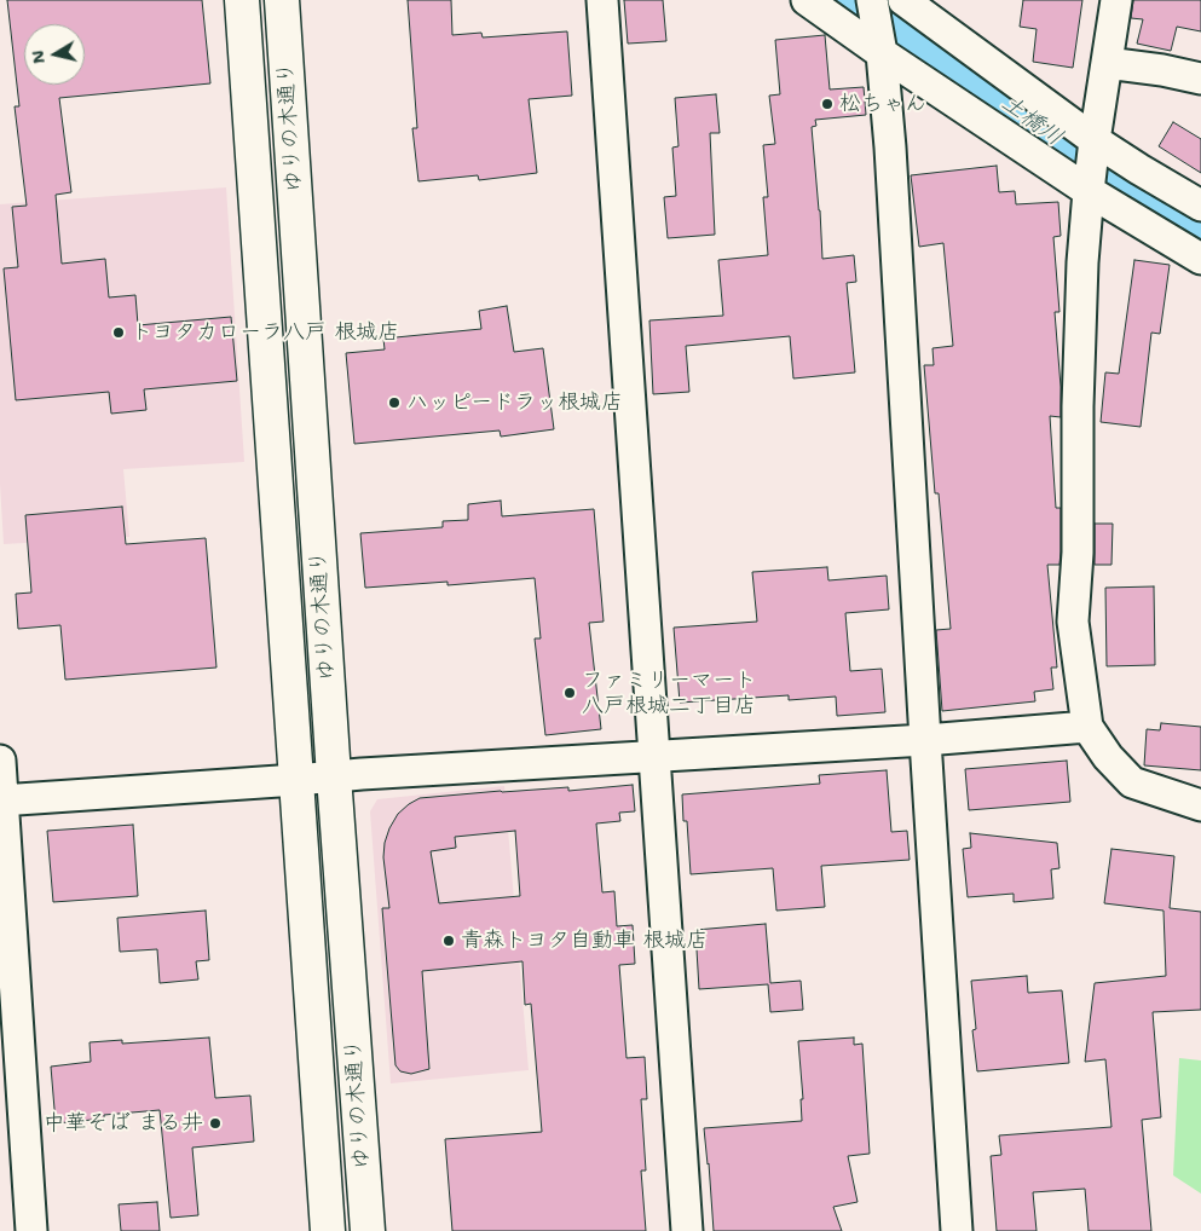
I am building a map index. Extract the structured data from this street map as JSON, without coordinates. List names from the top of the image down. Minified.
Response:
{"streets":{"street":["ゆりの木通り"]},"water":["土橋川"],"places":["松ちゃん","トヨタカローラ八戸 根城店","ハッピードラッ根城店","ファミリーマート 八戸根城二丁目店","青森トヨタ自動車 根城店","中華そば まる井"],"north":"left"}
